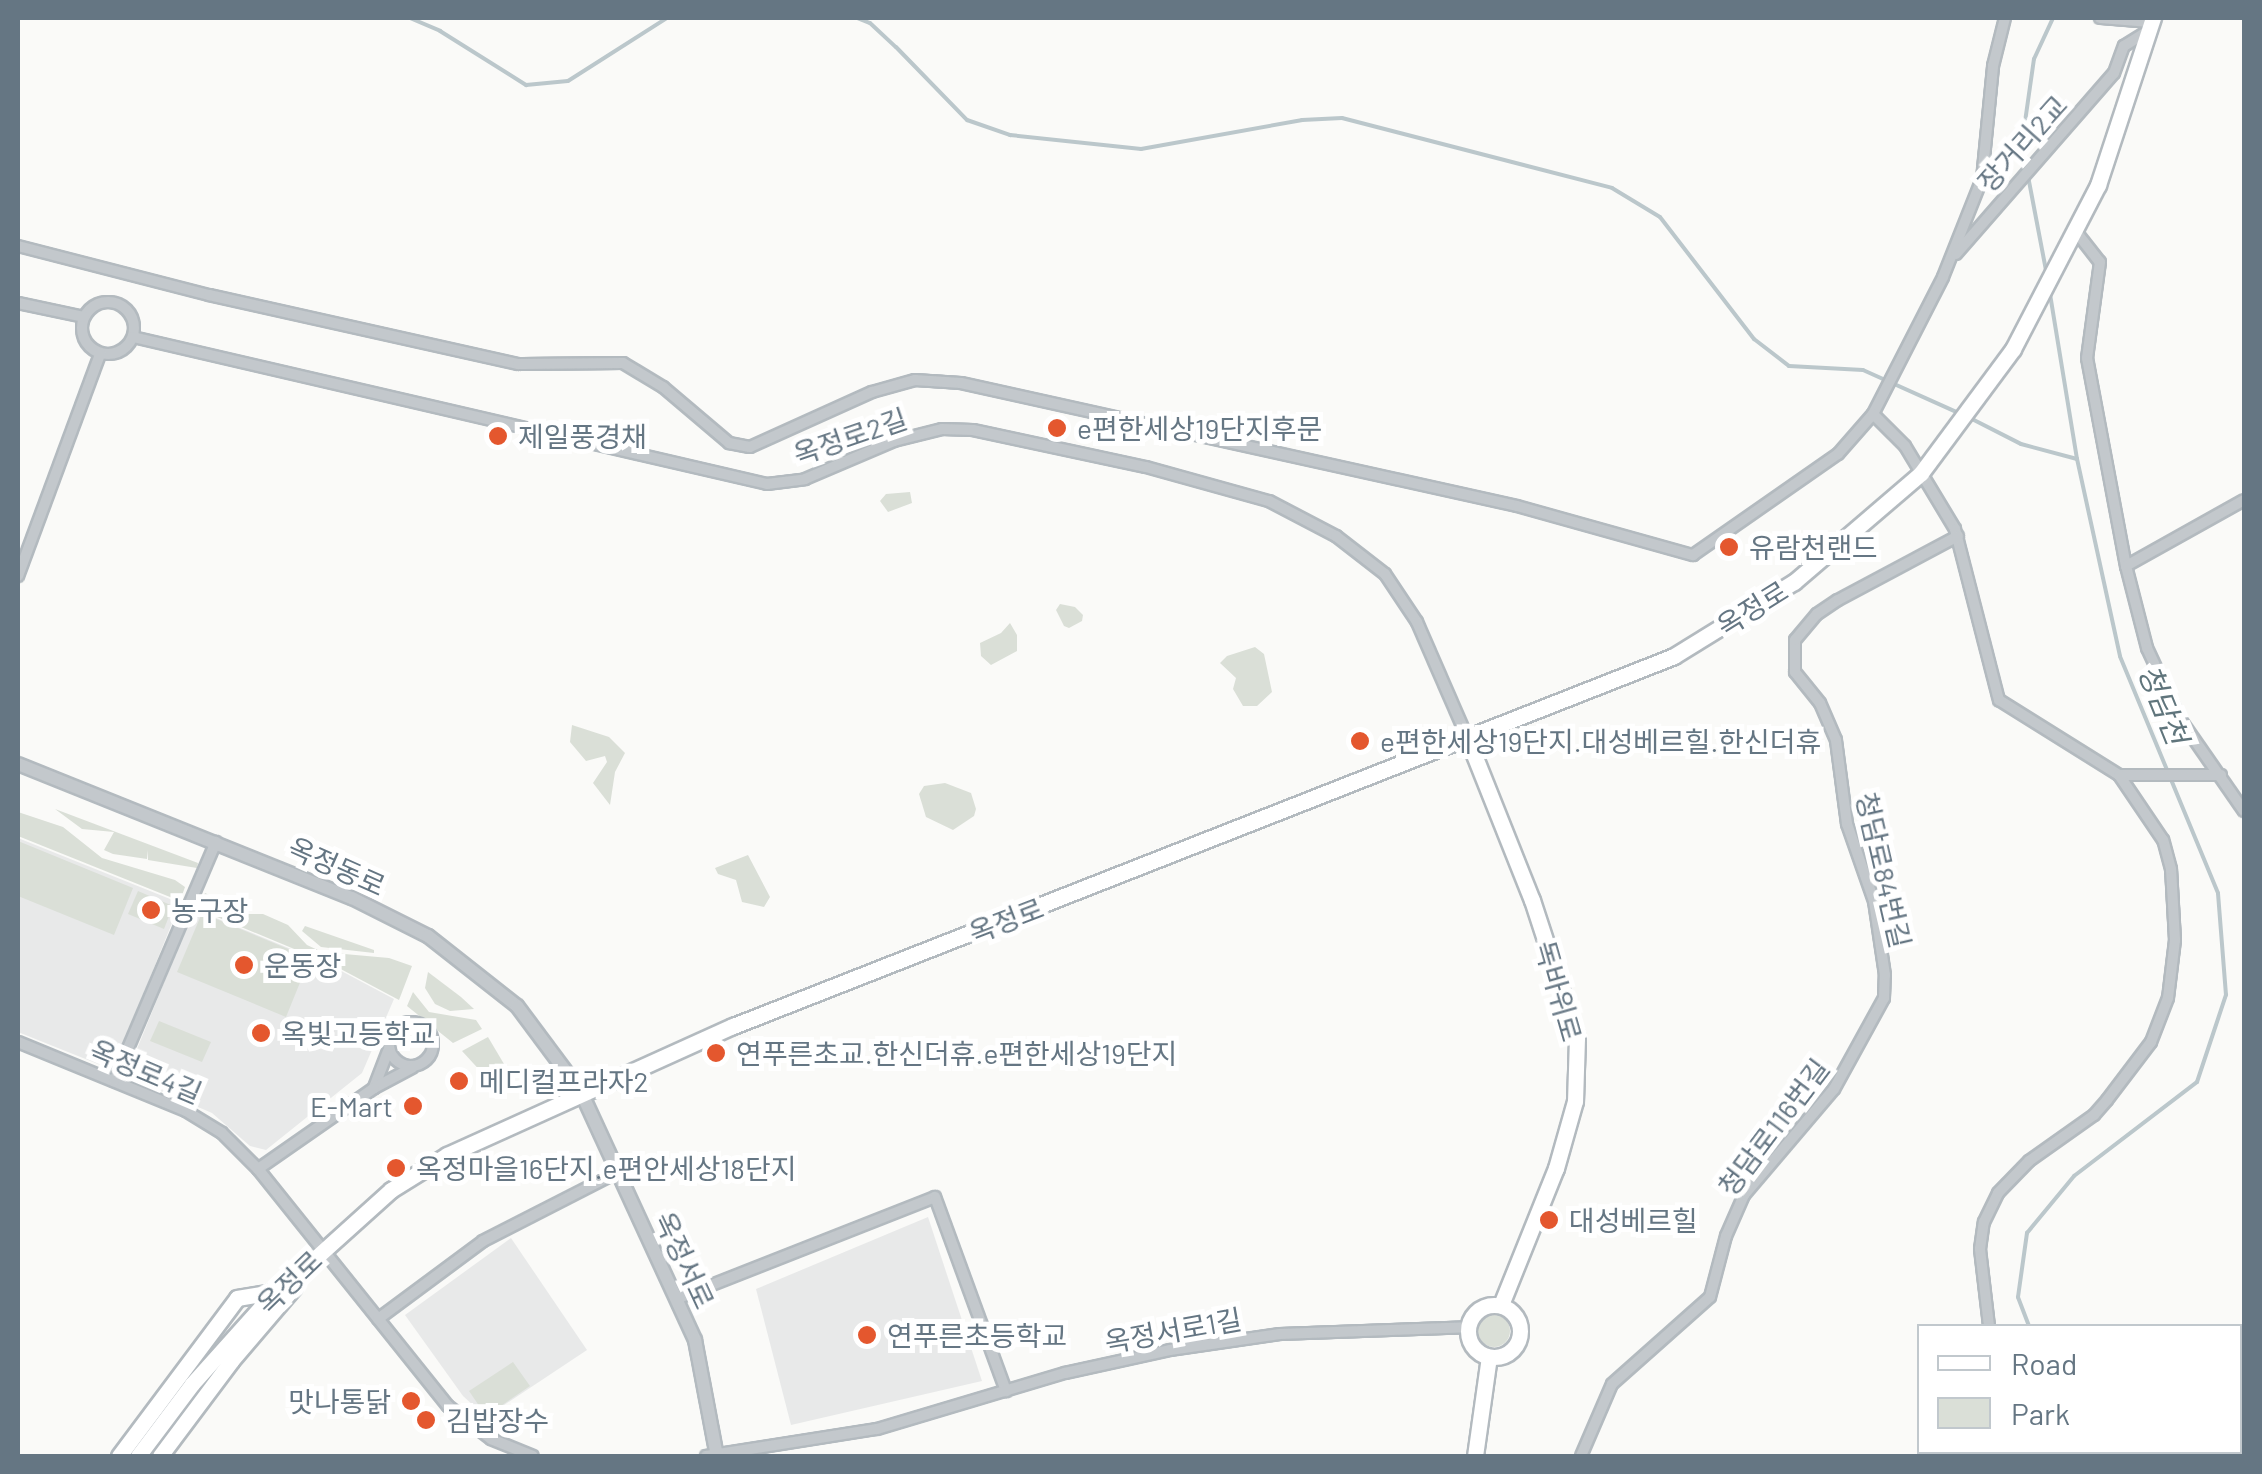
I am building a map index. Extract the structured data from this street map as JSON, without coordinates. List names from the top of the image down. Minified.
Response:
{"streets":{"main road":["옥정로","독바위로"],"street":["장거리2교","옥정로2길","옥정동로","청담로84번길","옥정로4길","청담로116번길","옥정서로","옥정서로1길"]},"crossings":[["옥정로2길","옥정로"],["옥정로2길","독바위로"],["옥정로","옥정동로"],["옥정로","독바위로"],["옥정로","옥정로4길"],["옥정로","옥정서로"],["옥정동로","옥정서로"],["청담로84번길","청담로116번길"],["독바위로","옥정서로1길"],["옥정서로","옥정서로1길"]],"water":["청담천"],"places":["e편한세상19단지후문","제일풍경채","유람천랜드","e편한세상19단지.대성베르힐.한신더휴","농구장","운동장","옥빛고등학교","연푸른초교.한신더휴.e편한세상19단지","메디컬프라자2","E-Mart","옥정마을16단지.e편안세상18단지","대성베르힐","연푸른초등학교","맛나통닭","김밥장수"],"legend":["Road","Park"]}
